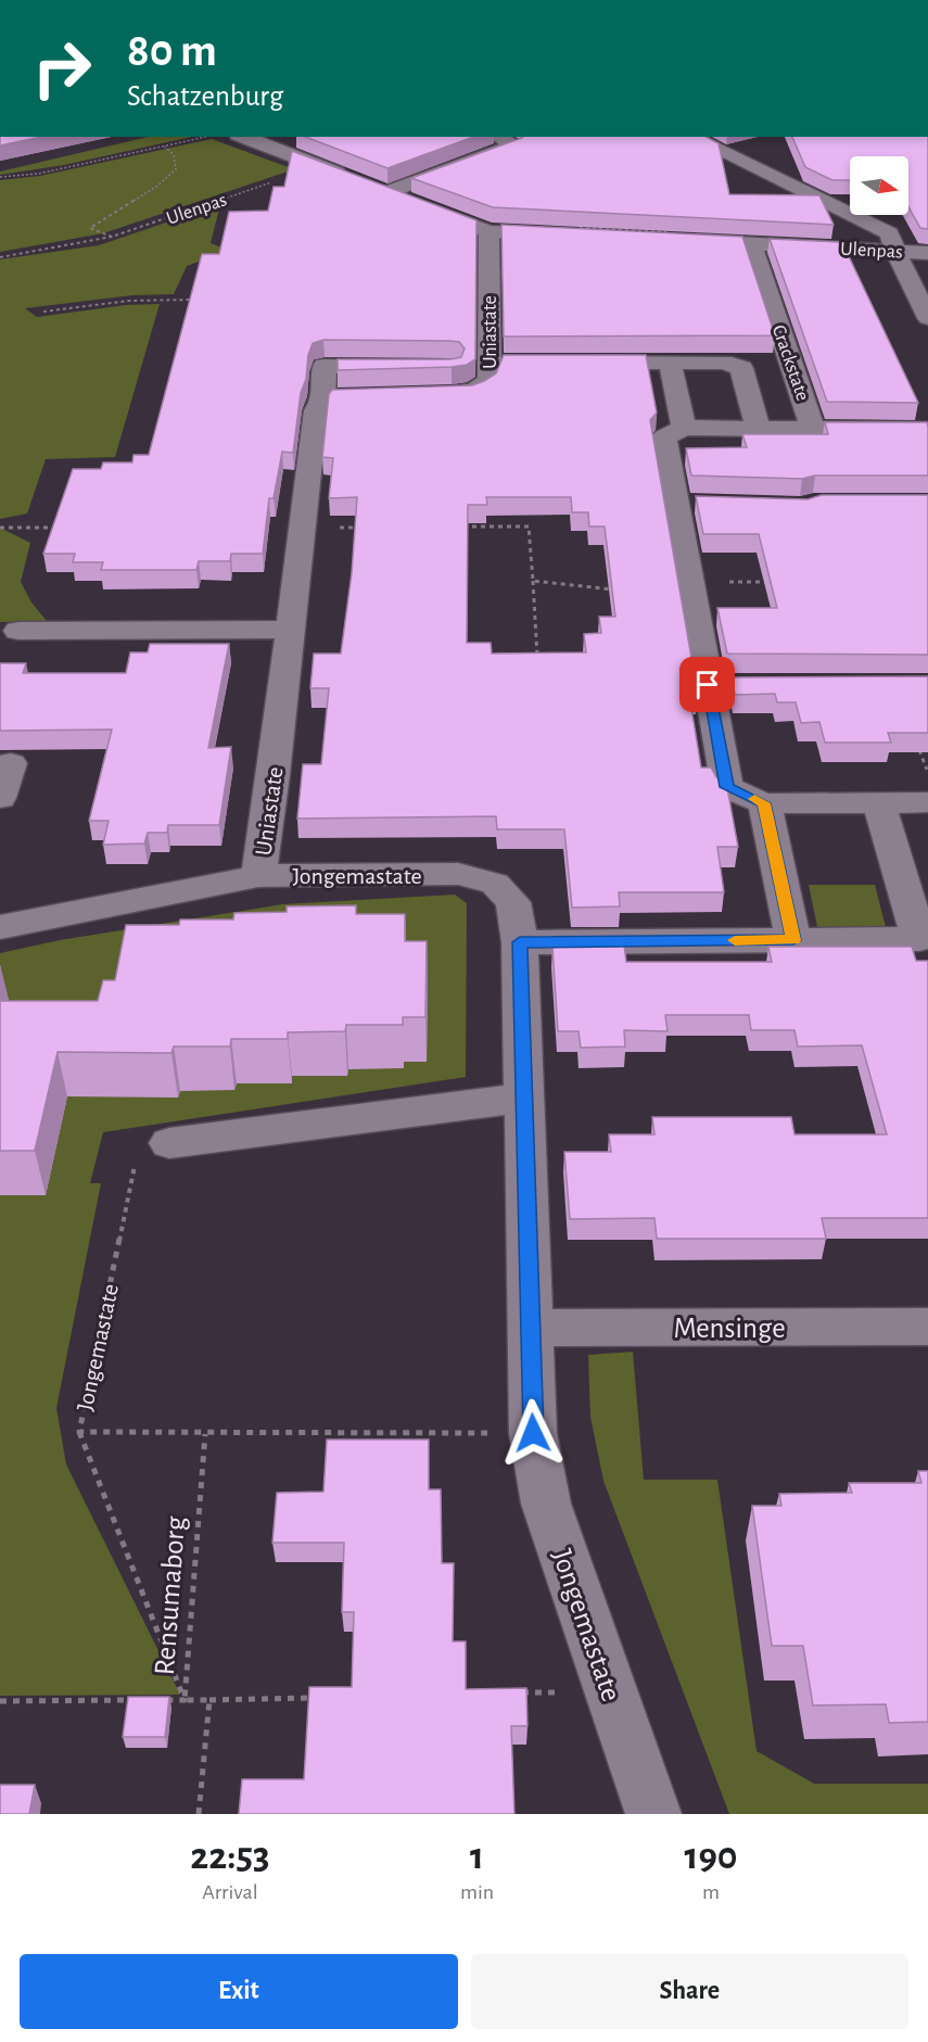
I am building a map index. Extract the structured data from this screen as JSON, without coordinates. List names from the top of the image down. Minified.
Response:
{"streets":{"street":["Ulenpas","Uniastate","Crackstate","Jongemastate","Mensinge"],"path":["Rensumaborg"]},"crossings":[["Ulenpas","Crackstate"],["Uniastate","Jongemastate"],["Jongemastate","Mensinge"],["Jongemastate","Rensumaborg"]],"north":"right","page":{"turn":["80 m","Schatzenburg"],"eta":["22:53","Arrival","1","min","190","m"],"buttons":["Exit","Share"]}}
